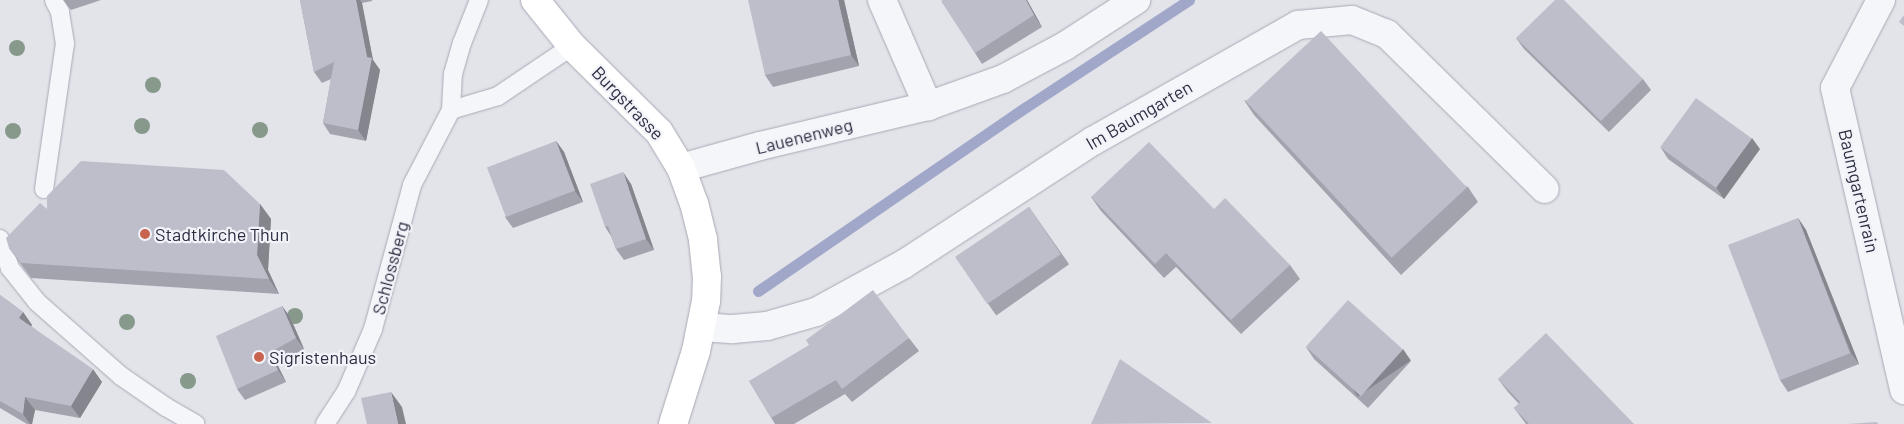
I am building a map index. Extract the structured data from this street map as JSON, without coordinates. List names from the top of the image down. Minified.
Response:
{"streets":{"main road":["Burgstrasse"],"street":["Im Baumgarten","Lauenenweg","Baumgartenrain"],"lane":["Schlossberg"]},"crossings":[["Burgstrasse","Im Baumgarten"],["Burgstrasse","Lauenenweg"]],"places":["Stadtkirche Thun","Sigristenhaus"]}
